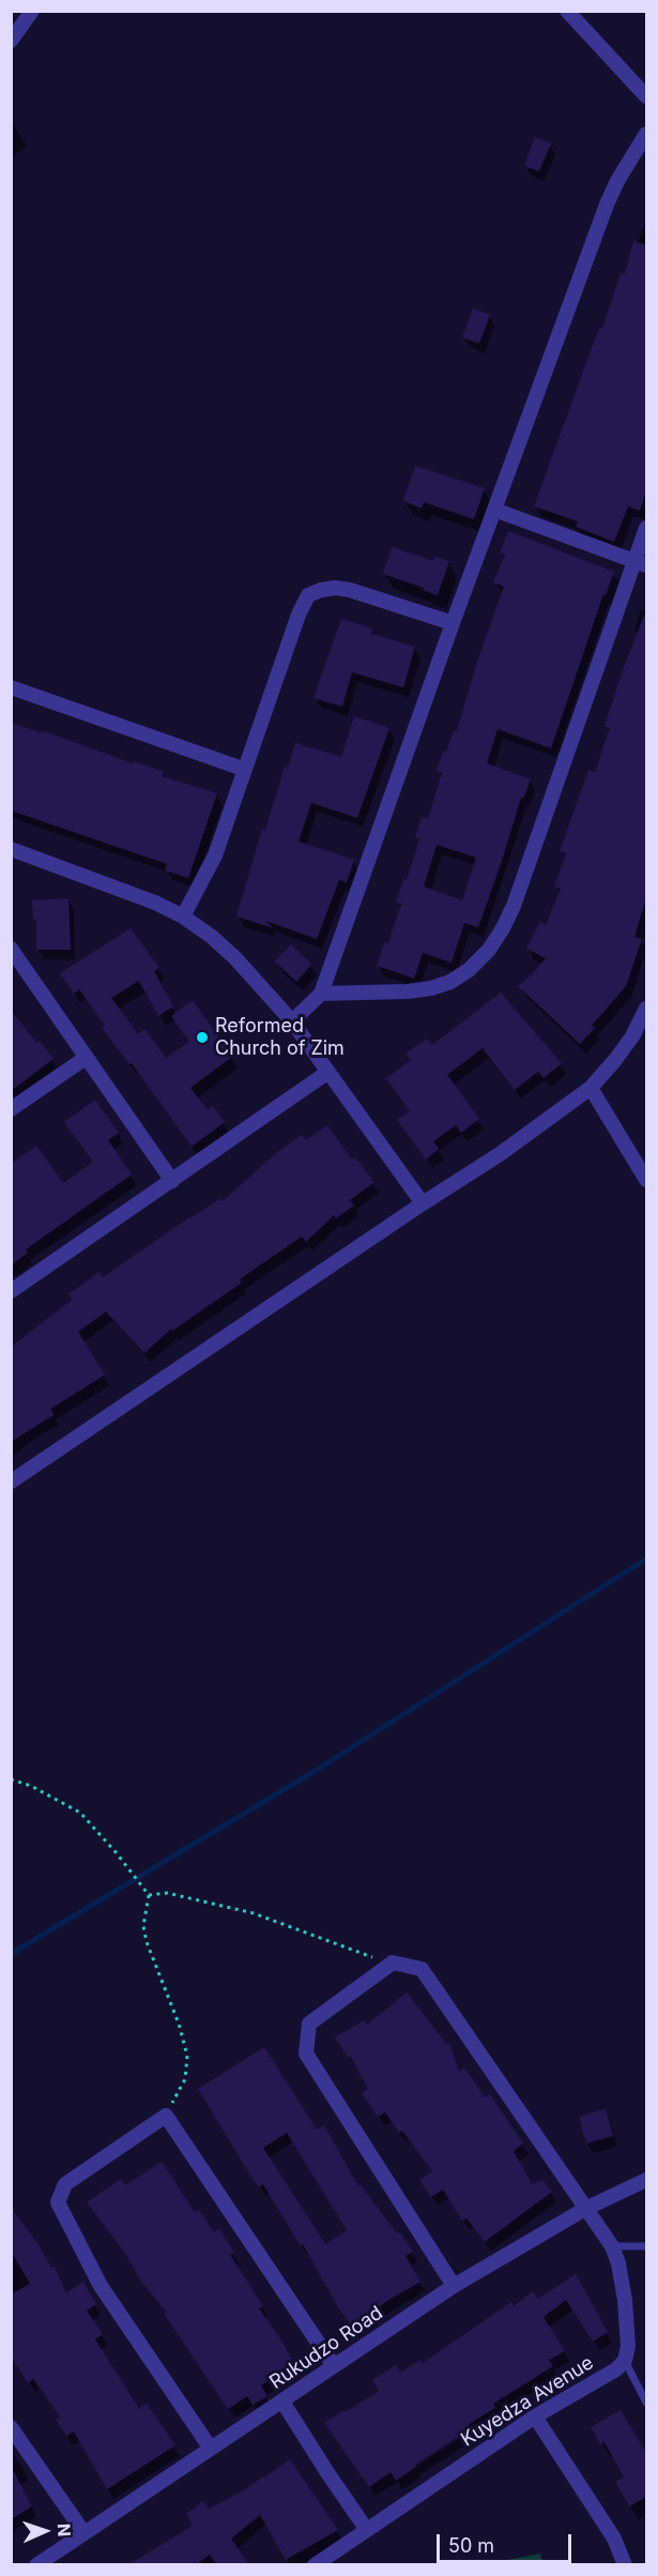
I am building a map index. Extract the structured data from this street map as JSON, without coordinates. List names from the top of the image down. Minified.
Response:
{"streets":{"street":["Rukudzo Road","Kuyedza Avenue"]},"crossings":[["Rukudzo Road","Kuyedza Avenue"]],"places":["Reformed Church of Zim"],"scale_bar":"50 m","north":"right"}
